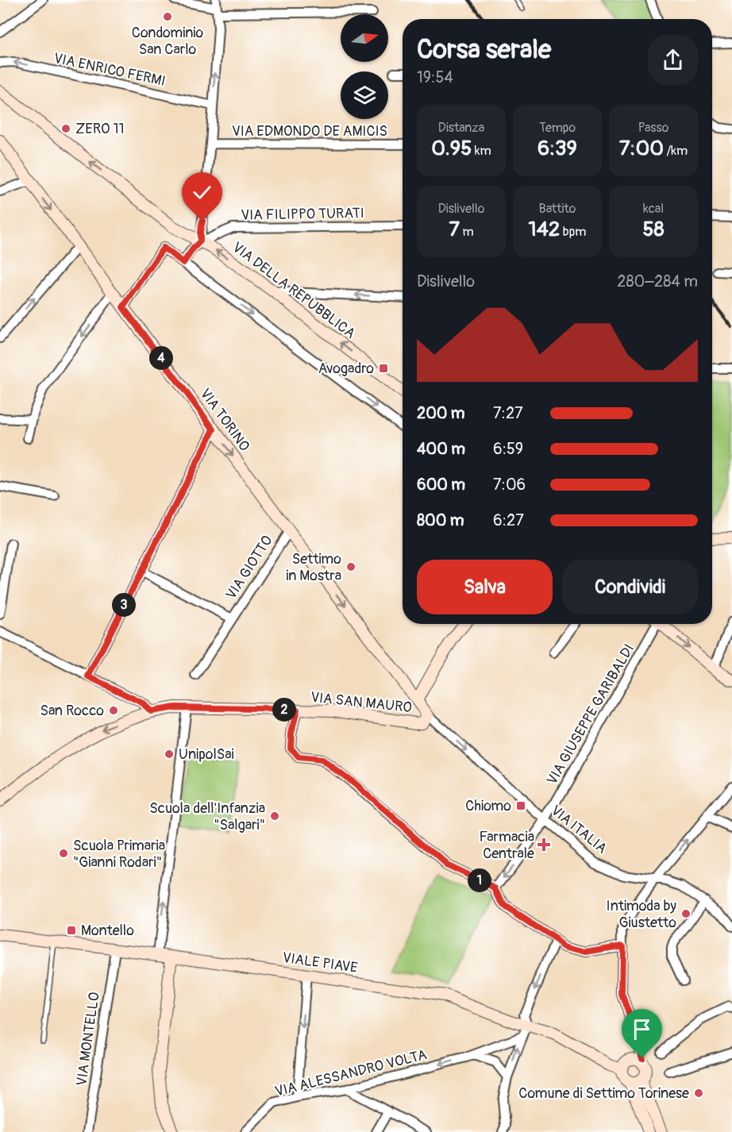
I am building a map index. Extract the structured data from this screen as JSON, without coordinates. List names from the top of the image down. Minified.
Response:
{"streets":{"street":["VIA ENRICO FERMI","VIA EDMONDO DE AMICIS","VIA FILIPPO TURATI","VIA DELLA REPUBBLICA","VIA TORINO","VIA GIOTTO","VIA SAN MAURO","VIA GIUSEPPE GARIBALDI","VIA ITALIA","VIALE PIAVE","VIA MONTELLO","VIA ALESSANDRO VOLTA"]},"crossings":[["VIA FILIPPO TURATI","VIA DELLA REPUBBLICA"],["VIA TORINO","VIA GIOTTO"],["VIA TORINO","VIA SAN MAURO"],["VIA TORINO","VIA ITALIA"],["VIA SAN MAURO","VIA ITALIA"],["VIA GIUSEPPE GARIBALDI","VIA ITALIA"],["VIALE PIAVE","VIA MONTELLO"]],"one_way":["VIA ENRICO FERMI","VIA TORINO","VIA SAN MAURO","VIA ITALIA","VIA ALESSANDRO VOLTA"],"places":{"other":["Condominio San Carlo","ZERO 11","Settimo in Mostra","San Rocco","UnipolSai","Scuola dell'Infanzia \"Salgari\"","Scuola Primaria \"Gianni Rodari\"","Intimoda by Giustetto","Comune di Settimo Torinese"],"transit":["Avogadro","Chiomo","Montello"],"health":["Farmacia Centrale"]},"north":"right","page":{"heading":["Corsa serale","19:54"],"stats":[["Distanza","0.95 km"],["Tempo","6:39"],["Passo","7:00 /km"],["Dislivello","7 m"],["Battito","142 bpm"],["kcal","58"]],"chart":["Dislivello","280–284 m"],"pins":["4","3","2","1"],"list":[{"name":"200 m","note":"7:27"},{"name":"400 m","note":"6:59"},{"name":"600 m","note":"7:06"},{"name":"800 m","note":"6:27"}],"buttons":["Salva","Condividi"]}}
